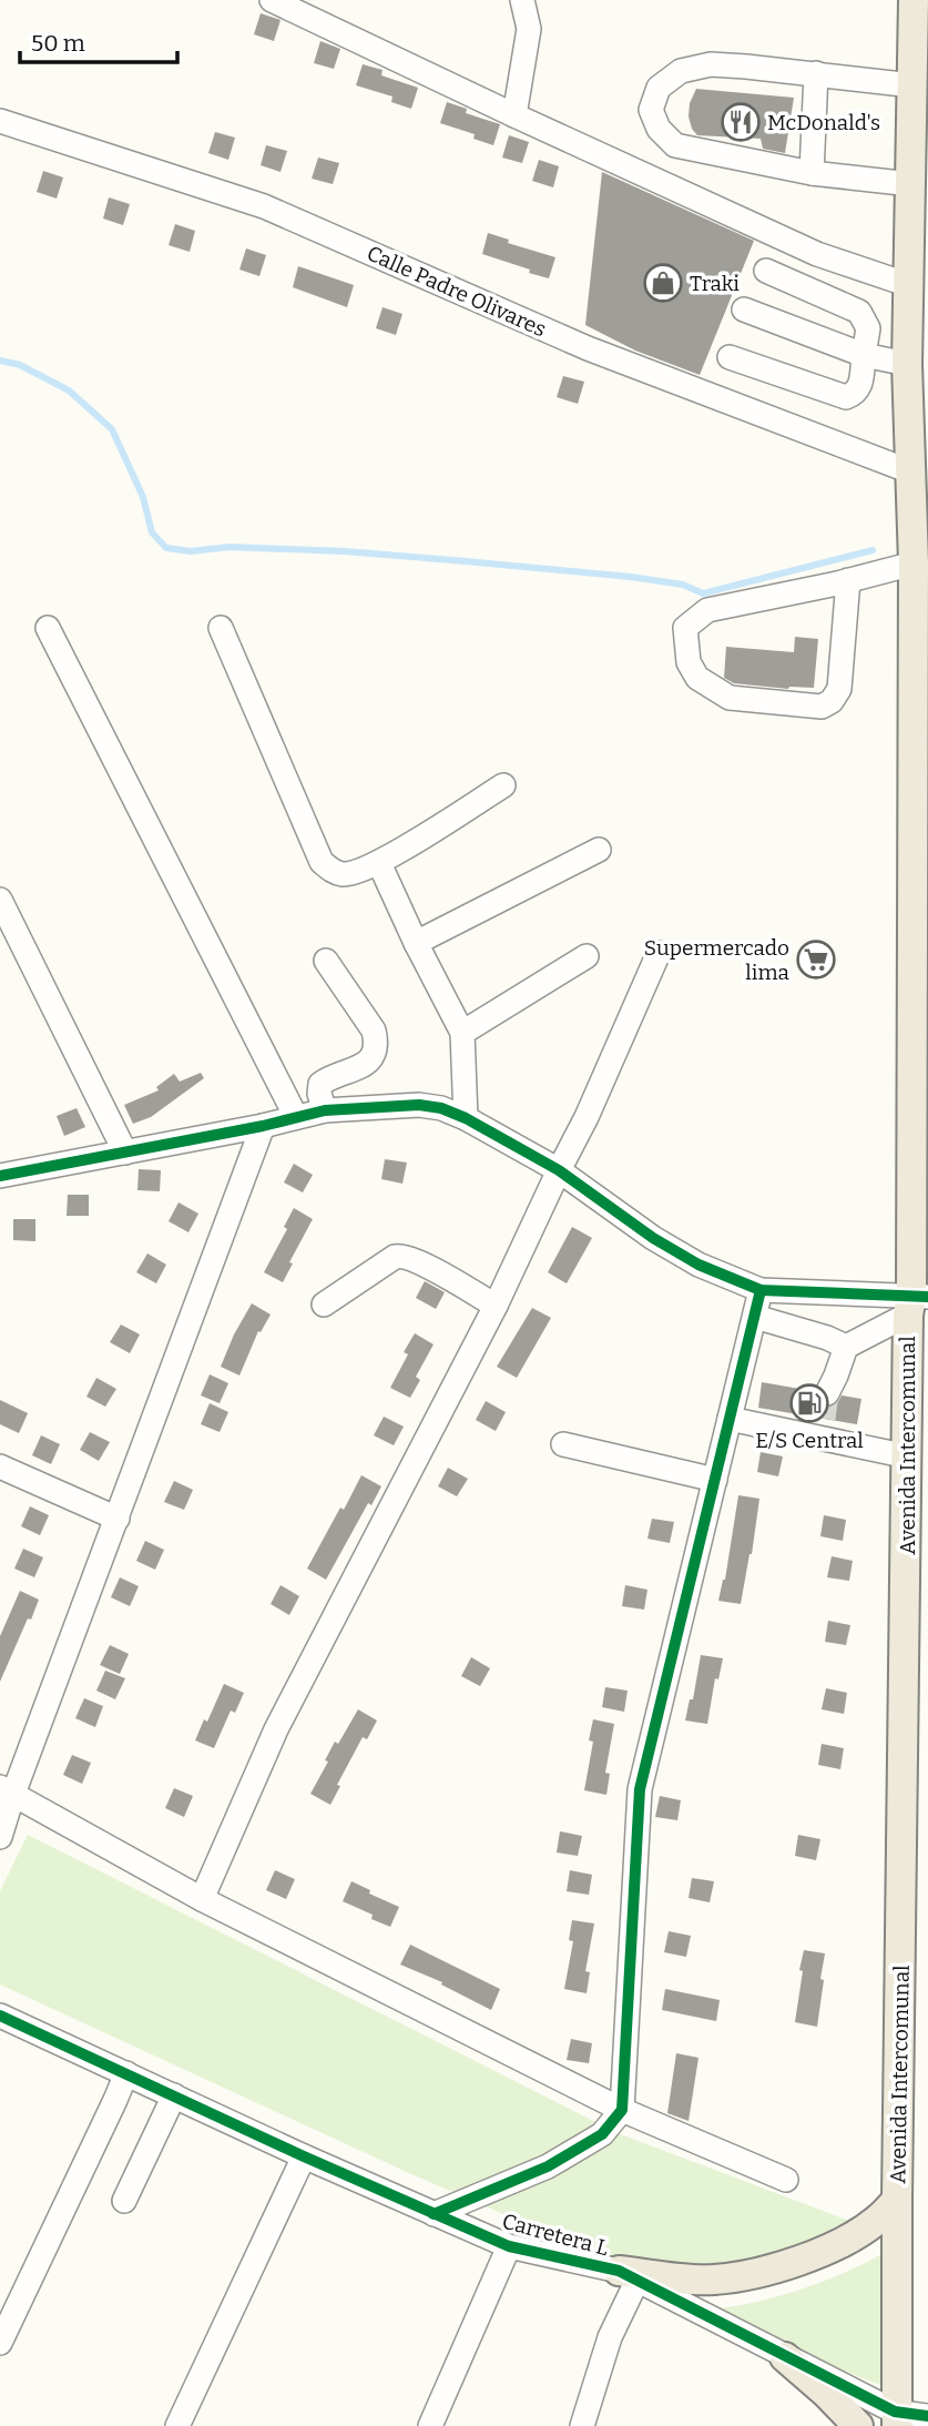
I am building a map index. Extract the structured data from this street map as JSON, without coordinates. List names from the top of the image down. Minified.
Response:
{"streets":{"main road":["Avenida Intercomunal"],"street":["Calle Padre Olivares","Carretera L"]},"crossings":[["Calle Padre Olivares","Avenida Intercomunal"],["Avenida Intercomunal","Carretera L"]],"places":{"restaurant":["McDonald's"],"shop":["Traki"],"supermarket":["Supermercado lima"],"fuel station":["E/S Central"]},"scale_bar":"50 m"}
